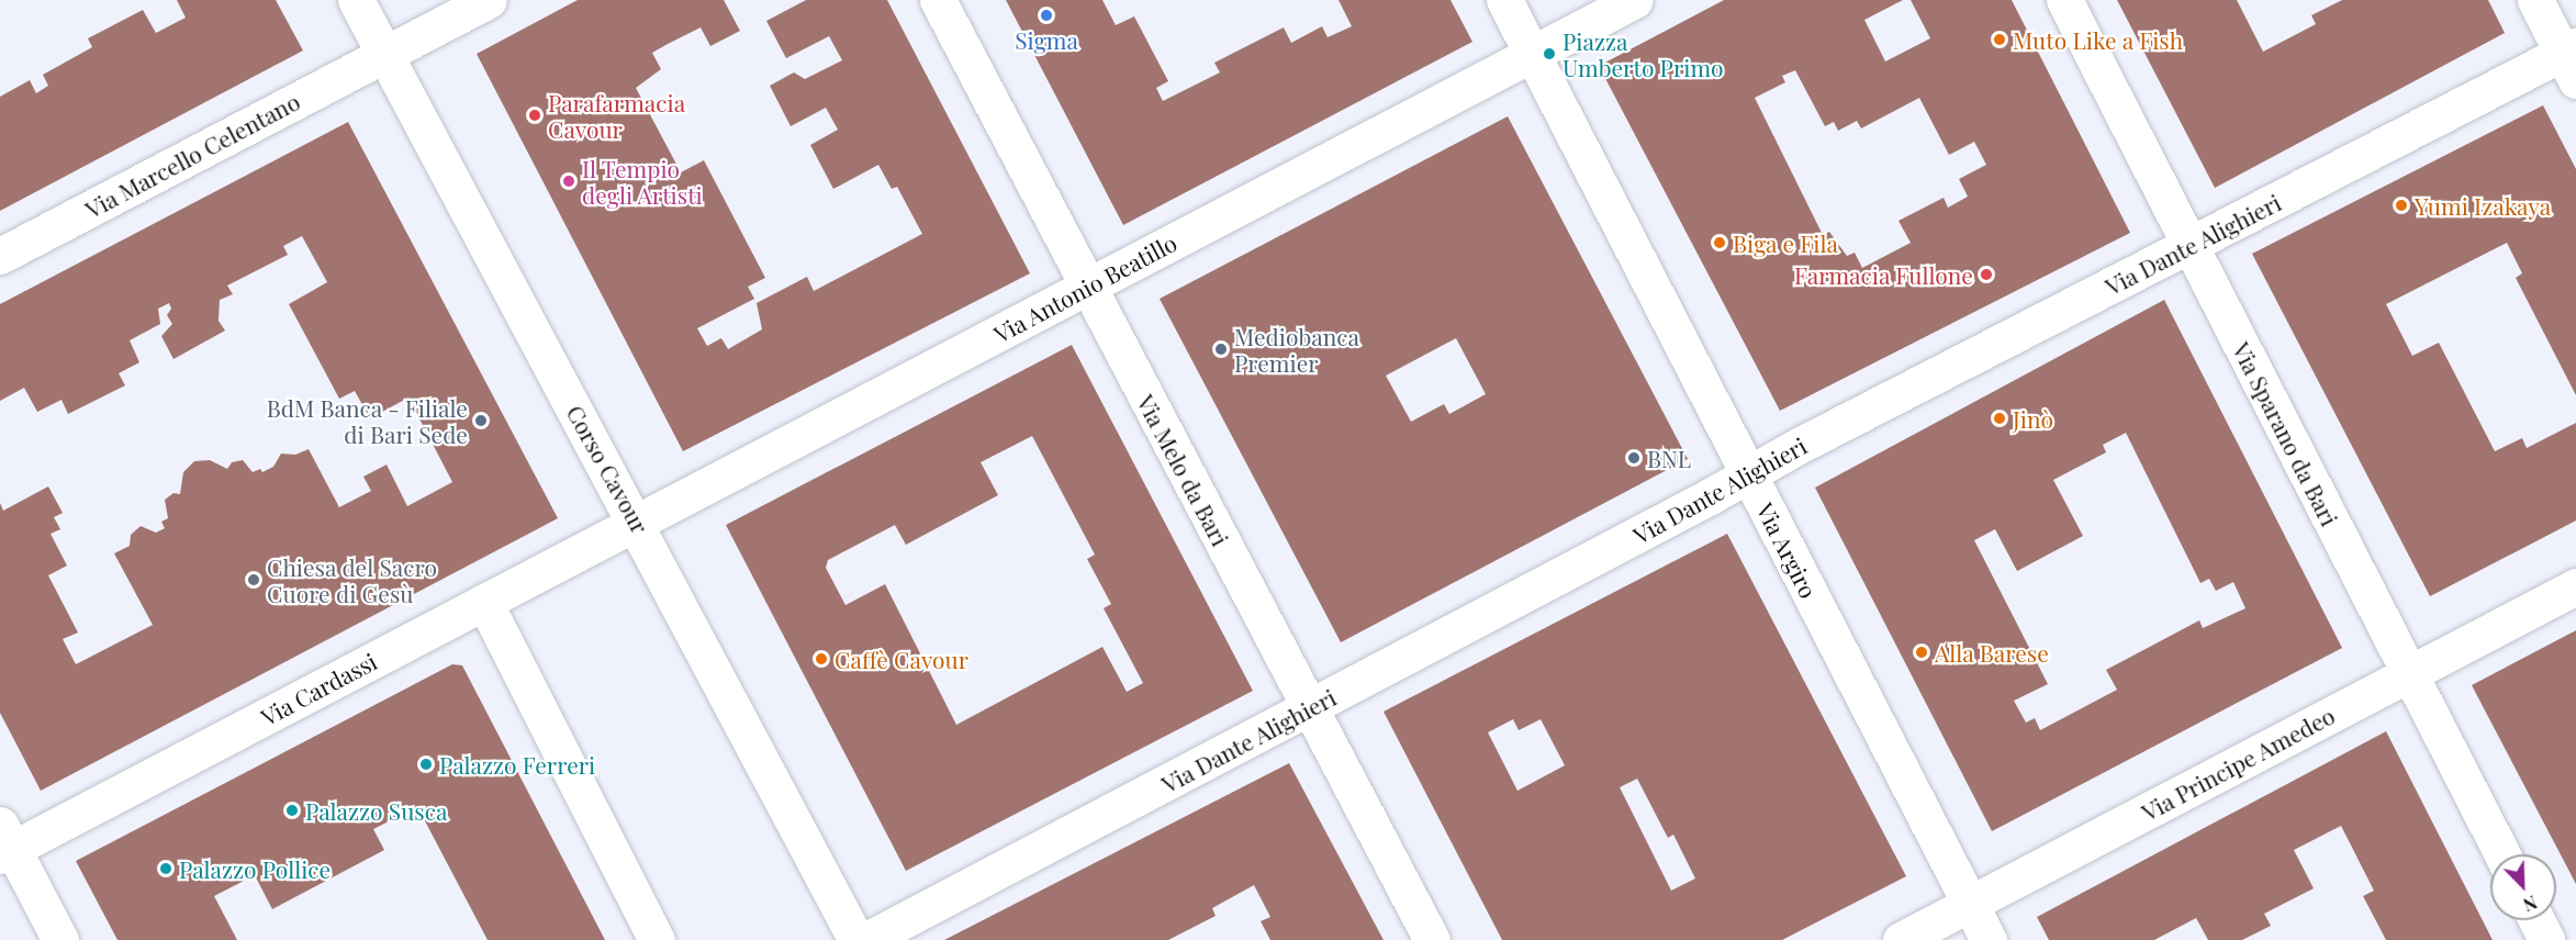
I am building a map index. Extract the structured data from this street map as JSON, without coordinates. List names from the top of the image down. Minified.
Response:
{"streets":{"street":["Via Marcello Celentano","Via Dante Alighieri","Via Antonio Beatillo","Via Sparano da Bari","Corso Cavour","Via Melo da Bari","Via Argiro","Via Cardassi","Via Principe Amedeo"]},"crossings":[["Via Marcello Celentano","Corso Cavour"],["Via Dante Alighieri","Via Sparano da Bari"],["Via Dante Alighieri","Via Melo da Bari"],["Via Dante Alighieri","Via Argiro"],["Via Antonio Beatillo","Corso Cavour"],["Via Antonio Beatillo","Via Melo da Bari"],["Via Antonio Beatillo","Via Argiro"],["Via Antonio Beatillo","Via Cardassi"],["Via Sparano da Bari","Via Principe Amedeo"],["Corso Cavour","Via Cardassi"],["Via Argiro","Via Principe Amedeo"]],"places":["Sigma","Muto Like a Fish","Piazza Umberto Primo","Parafarmacia Cavour","Il Tempio degli Artisti","Yumi Izakaya","Biga e Fila","Farmacia Fullone","Mediobanca Premier","Jinò","BdM Banca - Filiale di Bari Sede","BNL","Chiesa del Sacro Cuore di Gesù","Alla Barese","Caffè Cavour","Palazzo Ferreri","Palazzo Susca","Palazzo Pollice"],"north":"bottom right"}
